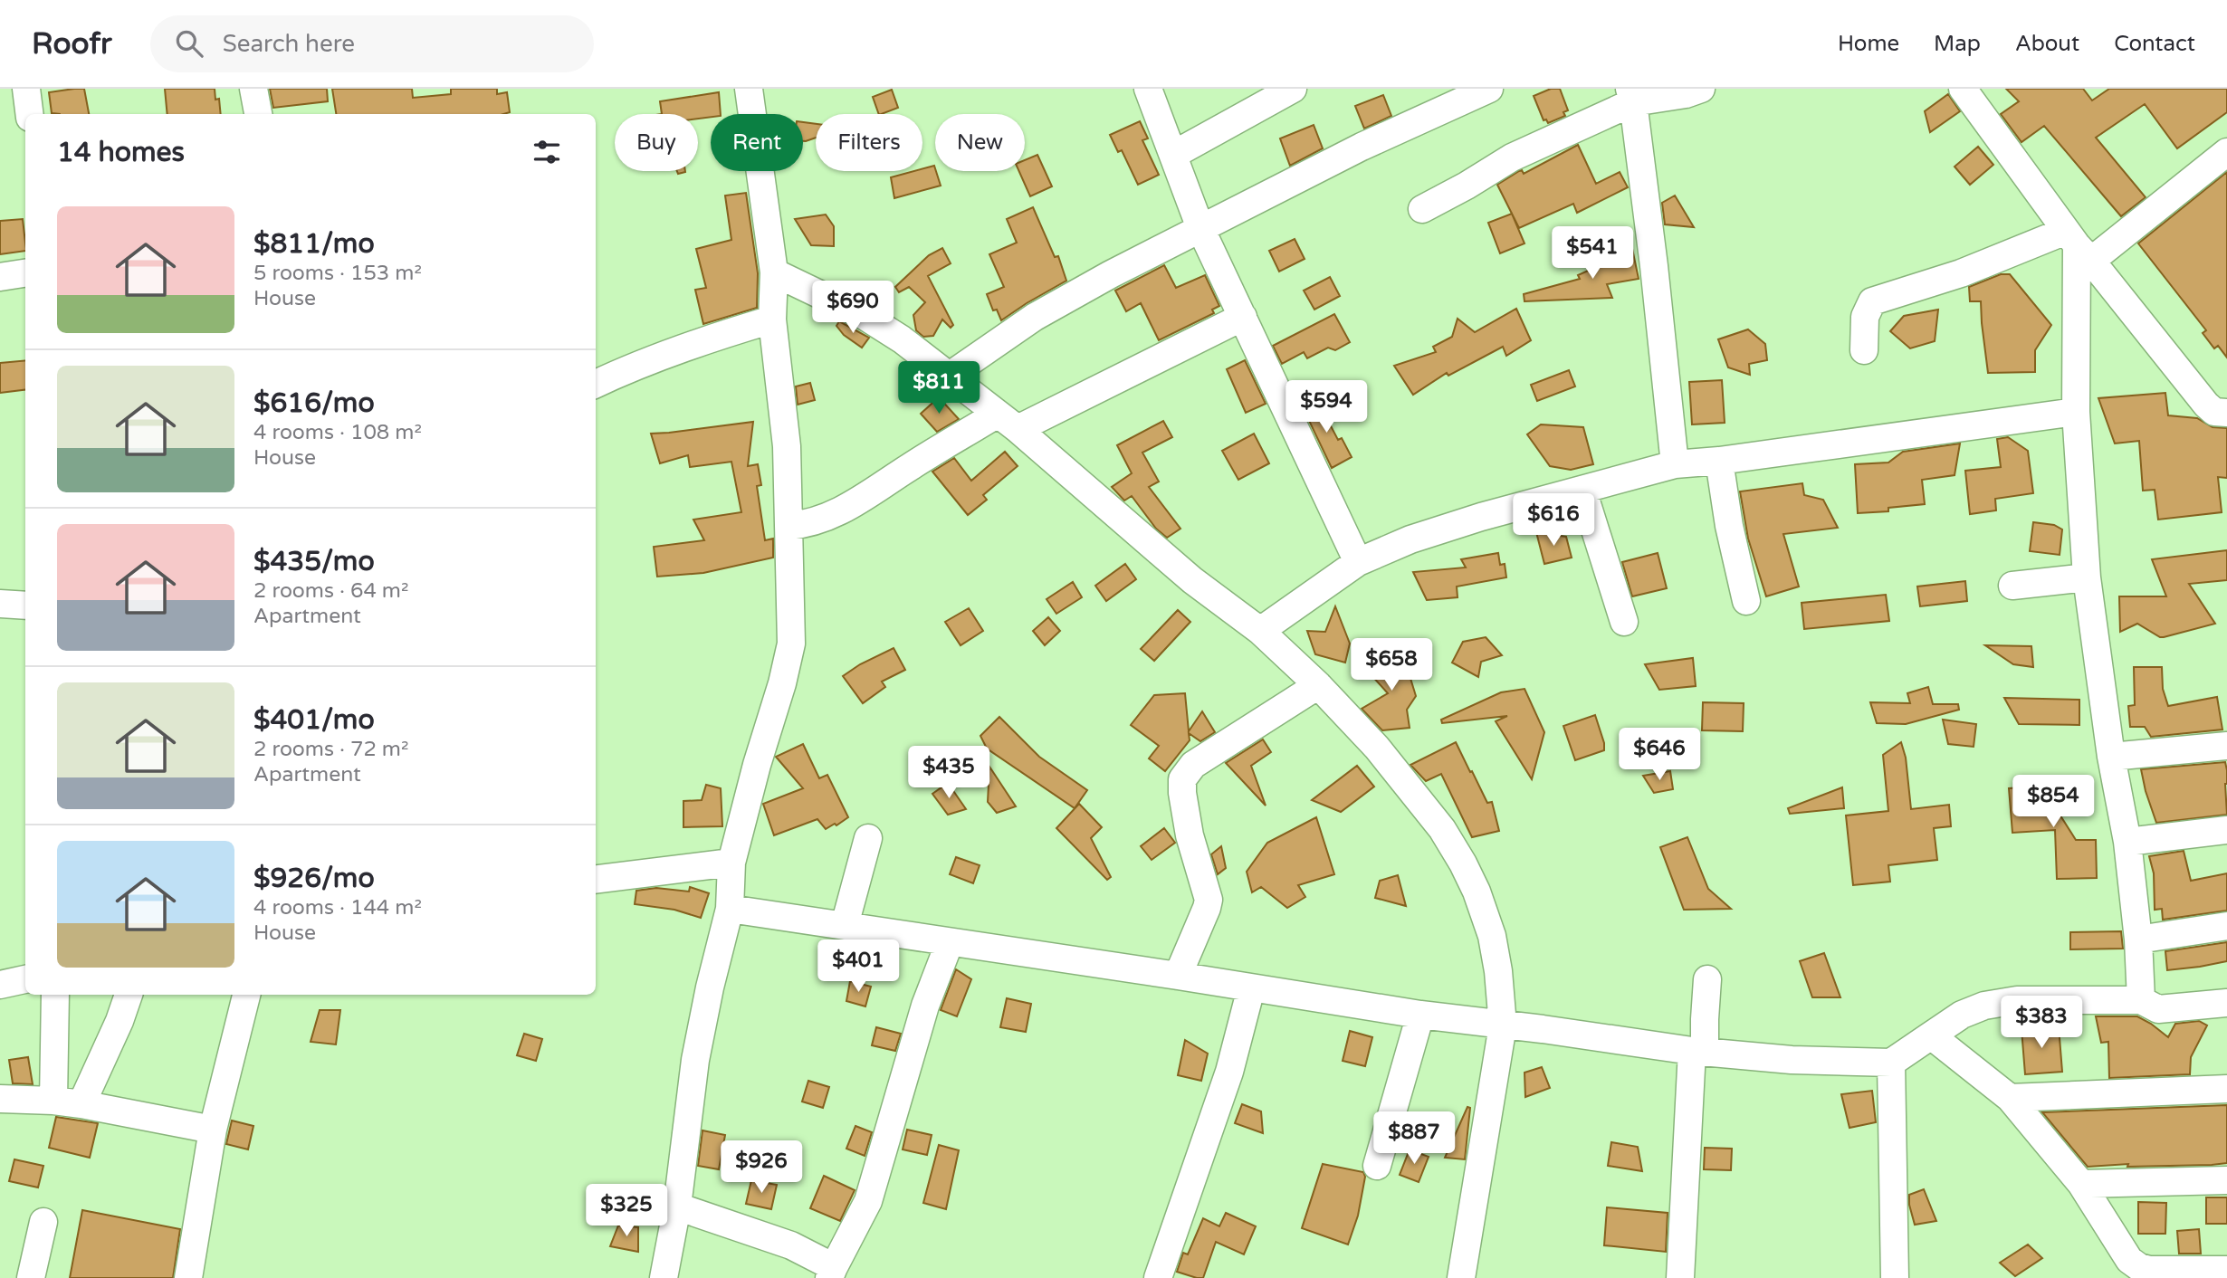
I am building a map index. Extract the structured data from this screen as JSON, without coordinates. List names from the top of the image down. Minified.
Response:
{"page":{"header":"Roofr","search":"Search here","nav":["Home","Map","About","Contact"],"chip":["Buy","Rent","Filters","New"],"heading":"14 homes","list":[{"name":"$811/mo","note":"5 rooms · 153 m² · House"},{"name":"$616/mo","note":"4 rooms · 108 m² · House"},{"name":"$435/mo","note":"2 rooms · 64 m² · Apartment"},{"name":"$401/mo","note":"2 rooms · 72 m² · Apartment"},{"name":"$926/mo","note":"4 rooms · 144 m² · House"}],"price":["$541","$690","$811","$594","$616","$658","$646","$435","$854","$401","$383","$887","$926","$325"]}}
